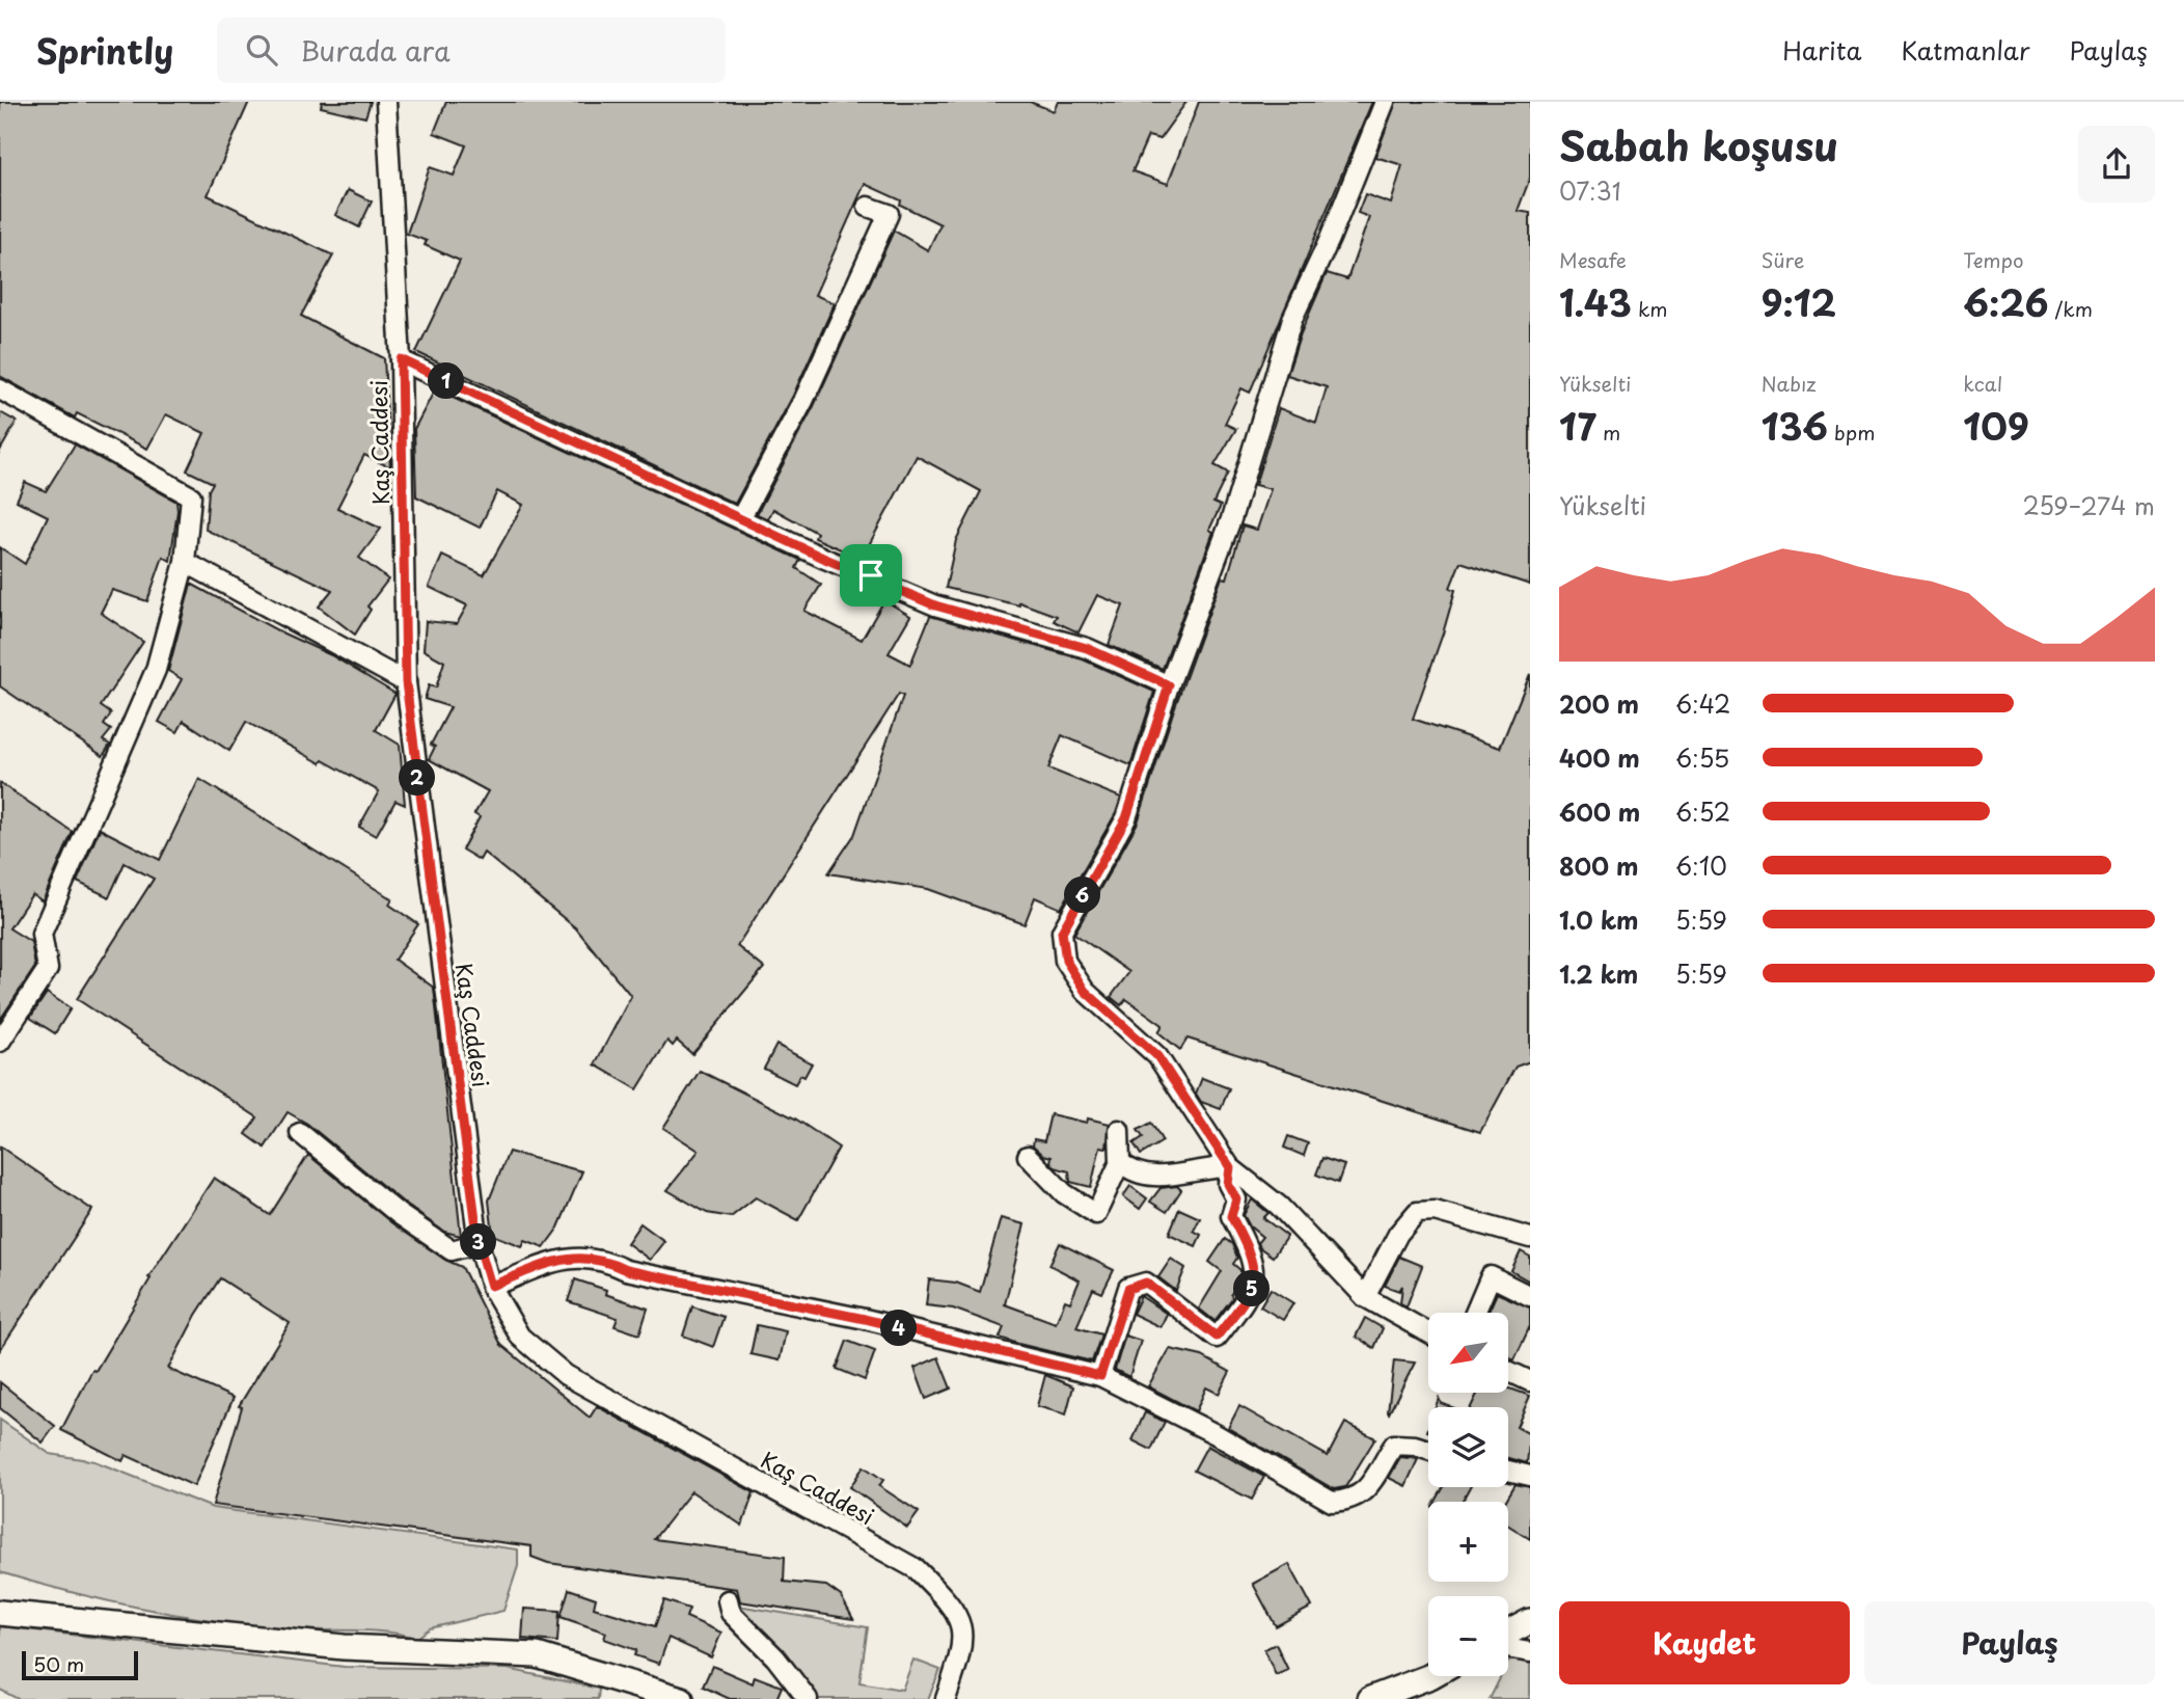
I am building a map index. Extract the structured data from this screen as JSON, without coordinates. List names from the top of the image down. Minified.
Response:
{"streets":{"street":["Kaş Caddesi"]},"scale_bar":"50 m","north":"bottom left","page":{"header":"Sprintly","search":"Burada ara","nav":["Harita","Katmanlar","Paylaş"],"heading":["Sabah koşusu","07:31"],"stats":[["Mesafe","1.43 km"],["Süre","9:12"],["Tempo","6:26 /km"],["Yükselti","17 m"],["Nabız","136 bpm"],["kcal","109"]],"pins":["1","2","6","3","5","4"],"chart":["Yükselti","259–274 m"],"list":[{"name":"200 m","note":"6:42"},{"name":"400 m","note":"6:55"},{"name":"600 m","note":"6:52"},{"name":"800 m","note":"6:10"},{"name":"1.0 km","note":"5:59"},{"name":"1.2 km","note":"5:59"}],"map_buttons":["+","−"],"buttons":["Kaydet","Paylaş"],"scale":"50 m"}}
